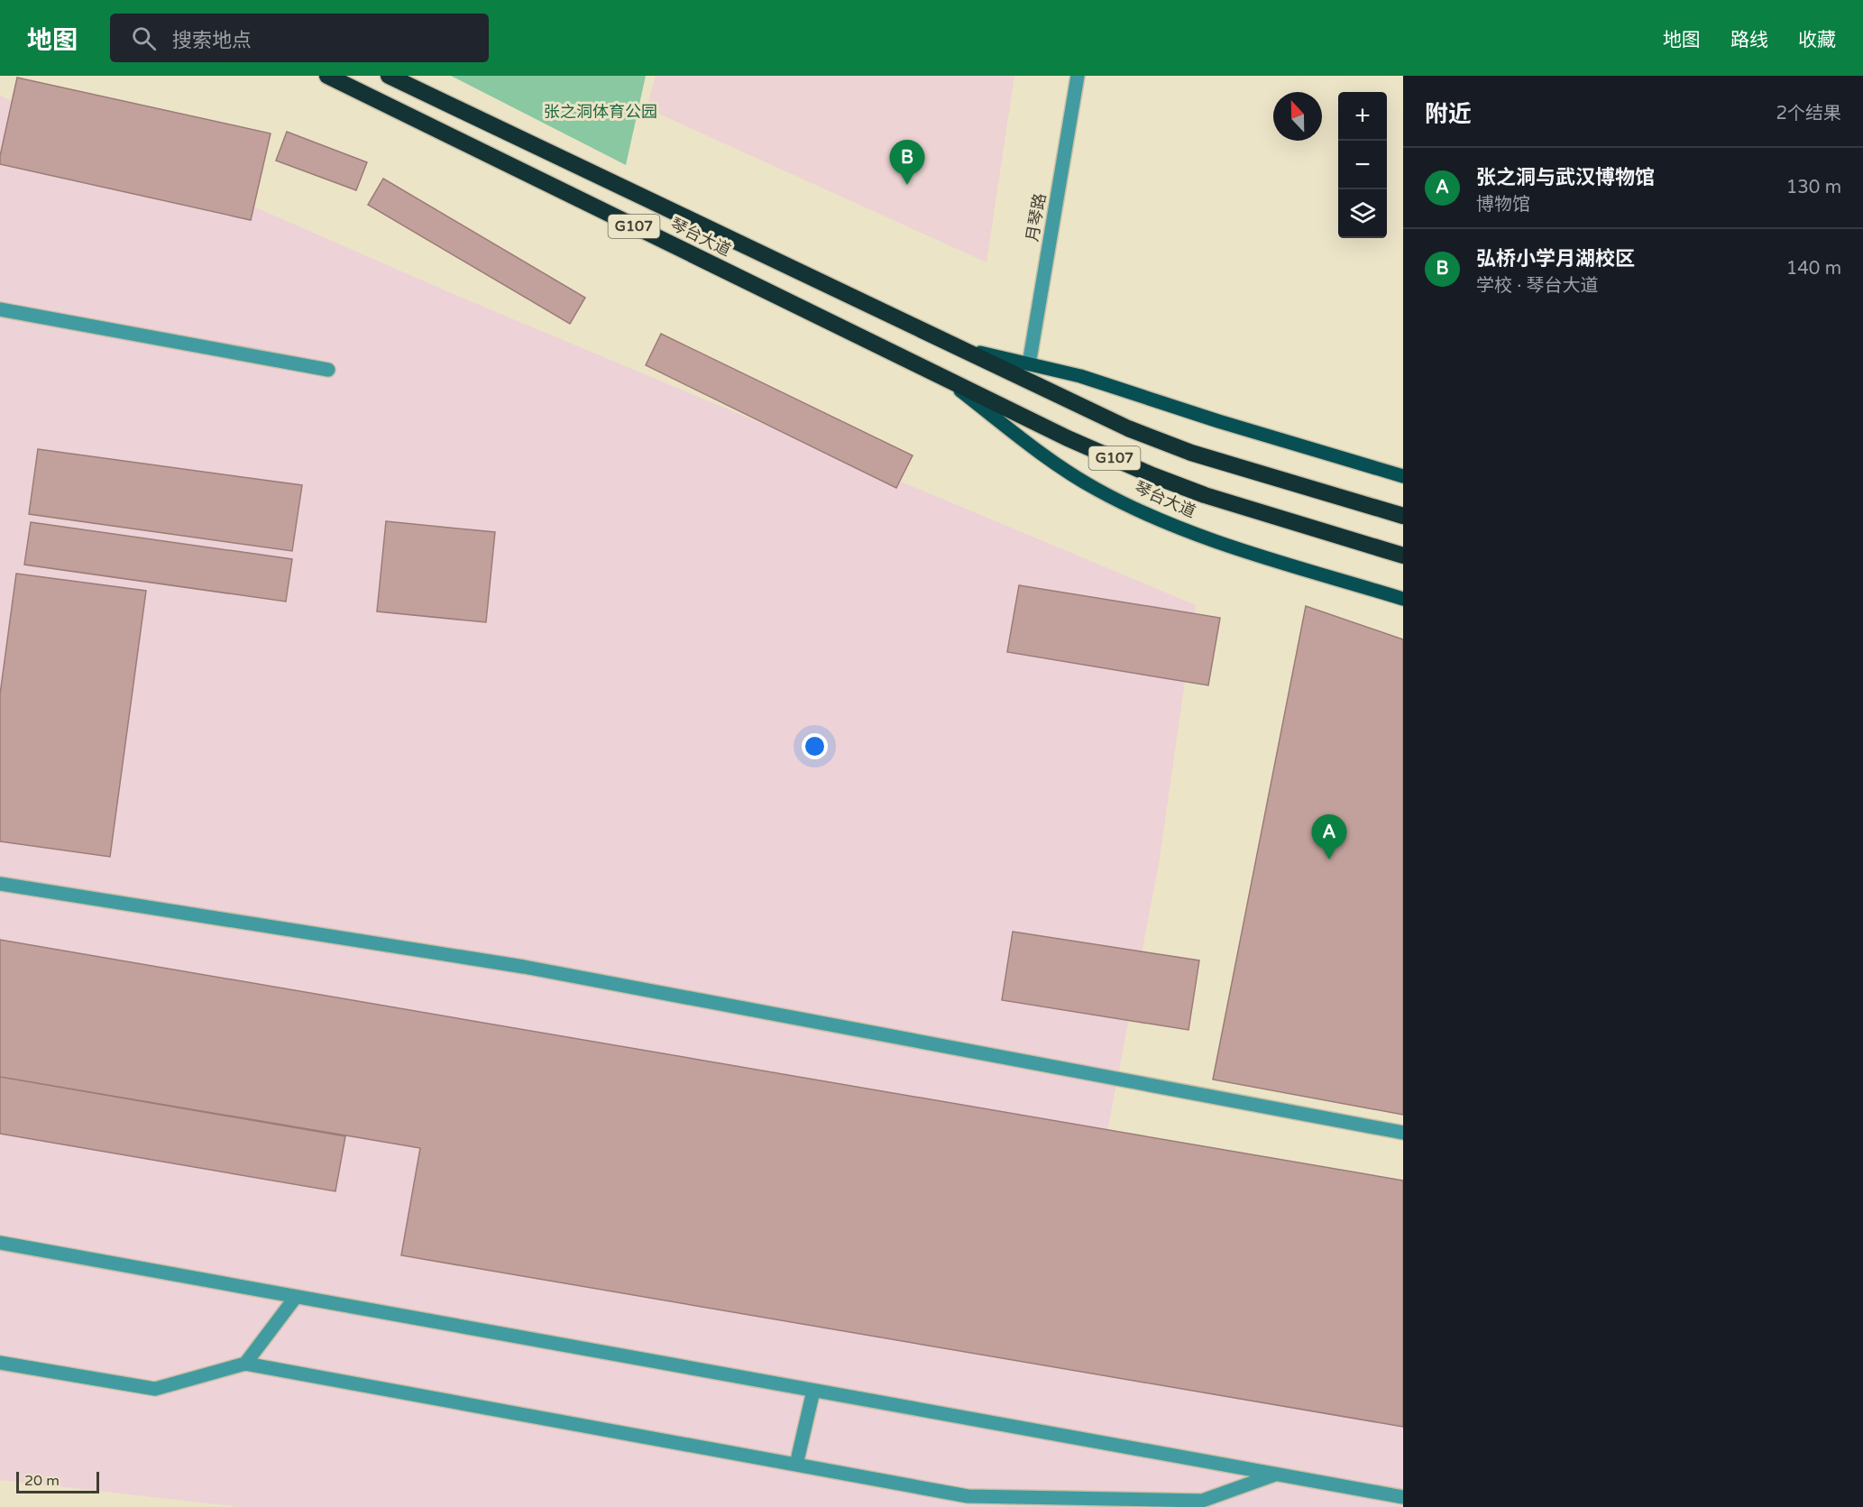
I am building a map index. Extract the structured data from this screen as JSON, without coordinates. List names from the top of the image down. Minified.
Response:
{"streets":{"highway":["G107","琴台大道"],"street":["月琴路"]},"crossings":[["月琴路","琴台大道"]],"parks":["张之洞体育公园"],"scale_bar":"20 m","north":"top","page":{"header":"地图","search":"搜索地点","nav":["地图","路线","收藏"],"heading":["附近","2个结果"],"map_buttons":["+","−"],"pins":["B","A"],"list":[{"mark":"A","name":"张之洞与武汉博物馆","note":"博物馆","value":"130 m"},{"mark":"B","name":"弘桥小学月湖校区","note":"学校 · 琴台大道","value":"140 m"}],"scale":"20 m"}}
